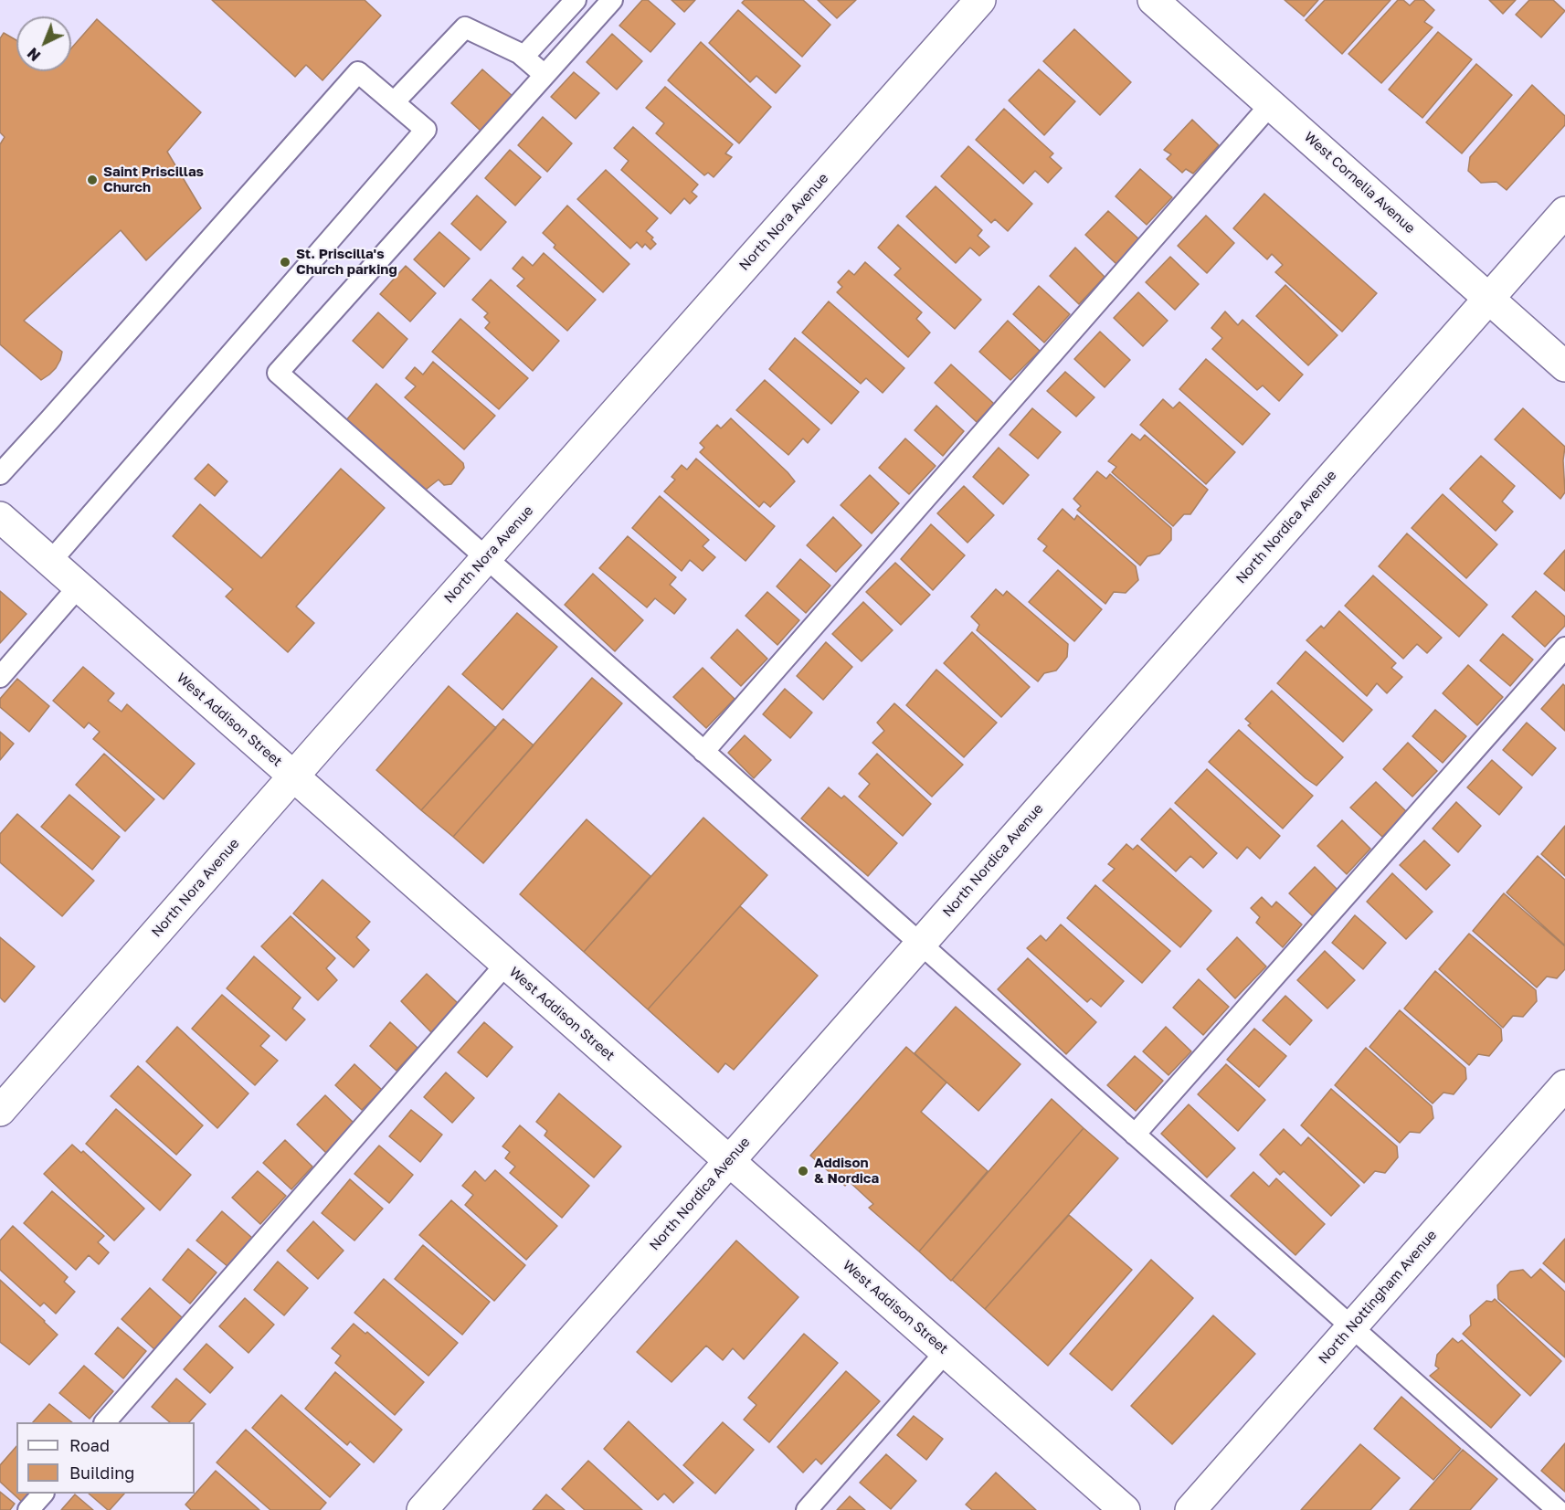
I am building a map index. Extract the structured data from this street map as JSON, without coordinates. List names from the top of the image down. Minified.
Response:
{"streets":{"street":["West Cornelia Avenue","North Nora Avenue","North Nordica Avenue","West Addison Street","North Nottingham Avenue"]},"crossings":[["West Cornelia Avenue","North Nordica Avenue"],["North Nora Avenue","West Addison Street"],["North Nordica Avenue","West Addison Street"]],"places":["Saint Priscillas Church","St. Priscilla's Church parking","Addison & Nordica"],"legend":["Road","Building"],"north":"bottom left"}
